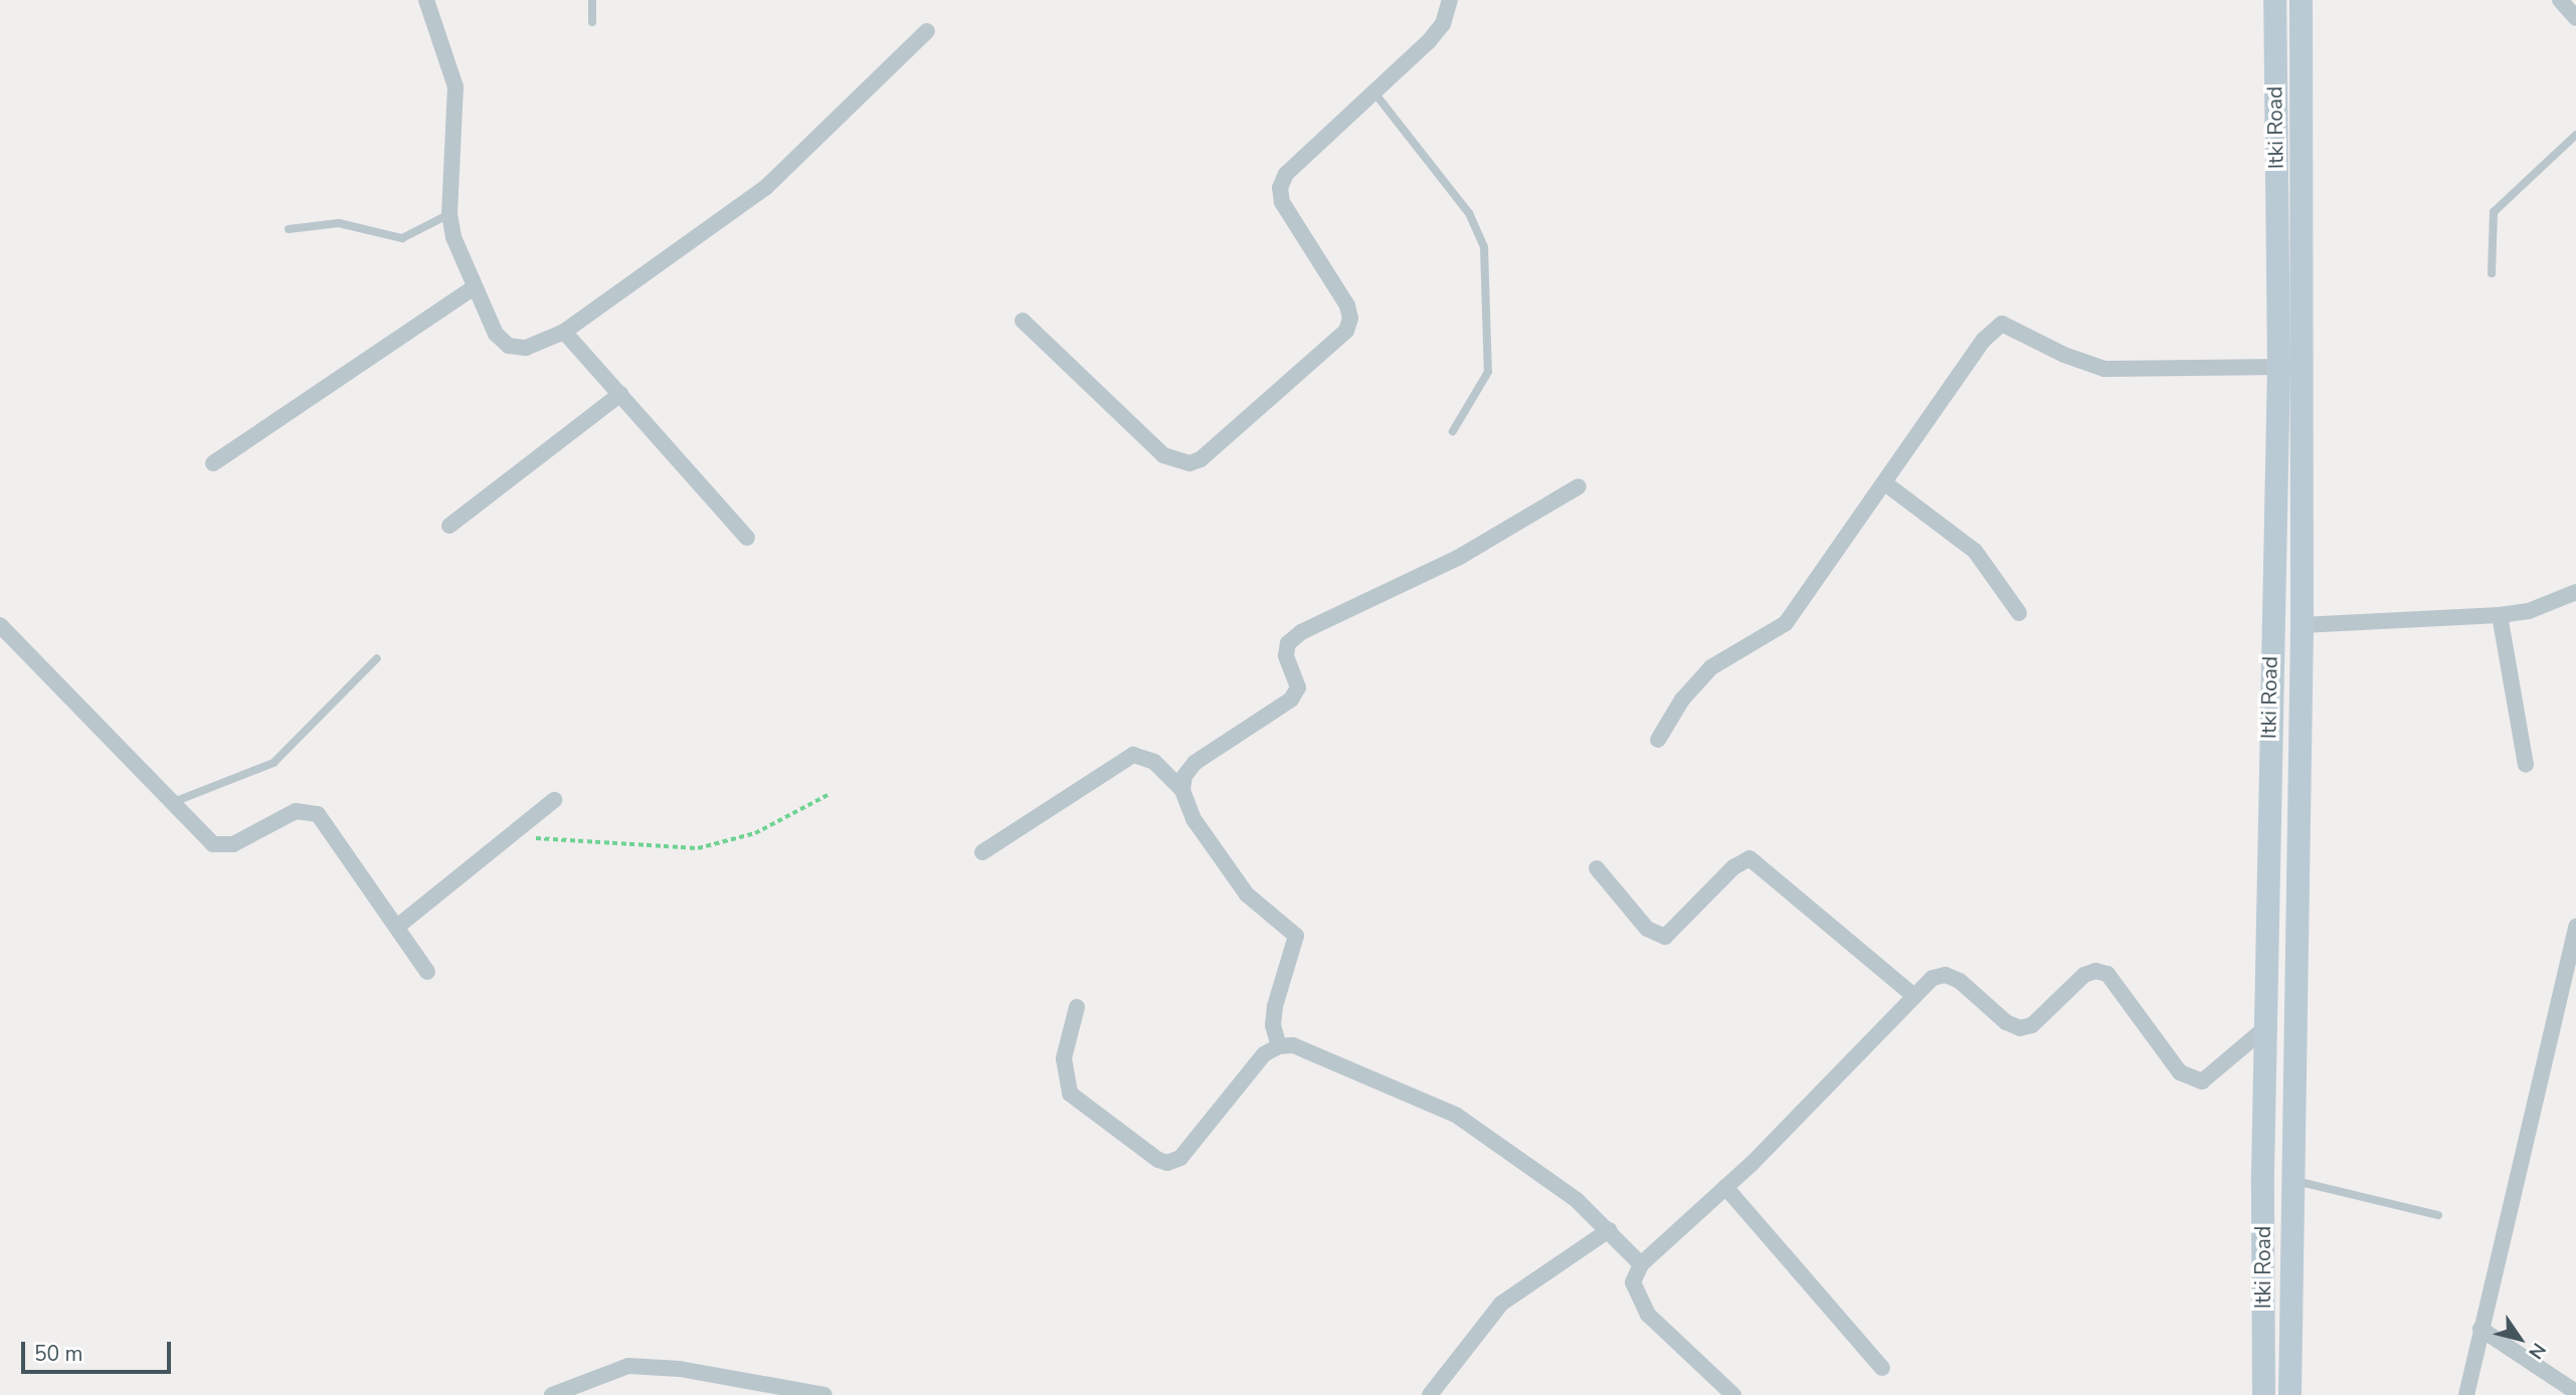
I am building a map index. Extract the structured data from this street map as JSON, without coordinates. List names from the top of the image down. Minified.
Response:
{"streets":{"main road":["Itki Road"]},"scale_bar":"50 m","north":"bottom right"}
